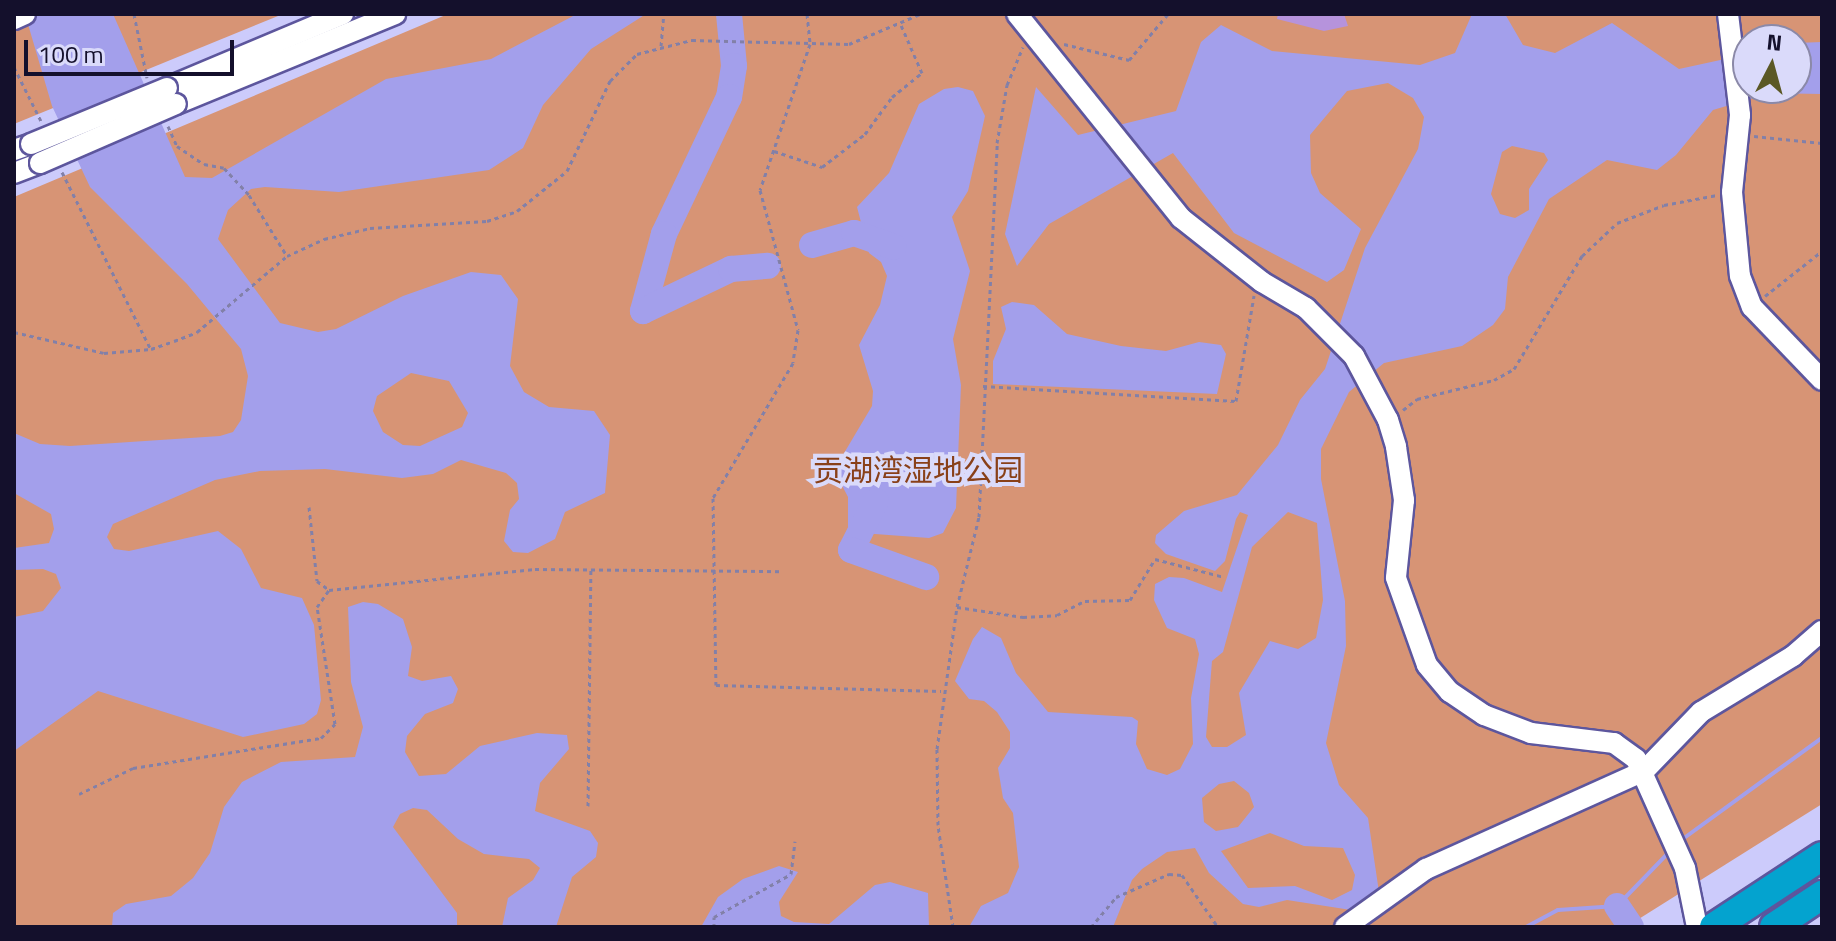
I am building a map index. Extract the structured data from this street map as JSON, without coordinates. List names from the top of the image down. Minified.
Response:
{"parks":["贡湖湾湿地公园"],"scale_bar":"100 m","north":"top"}
